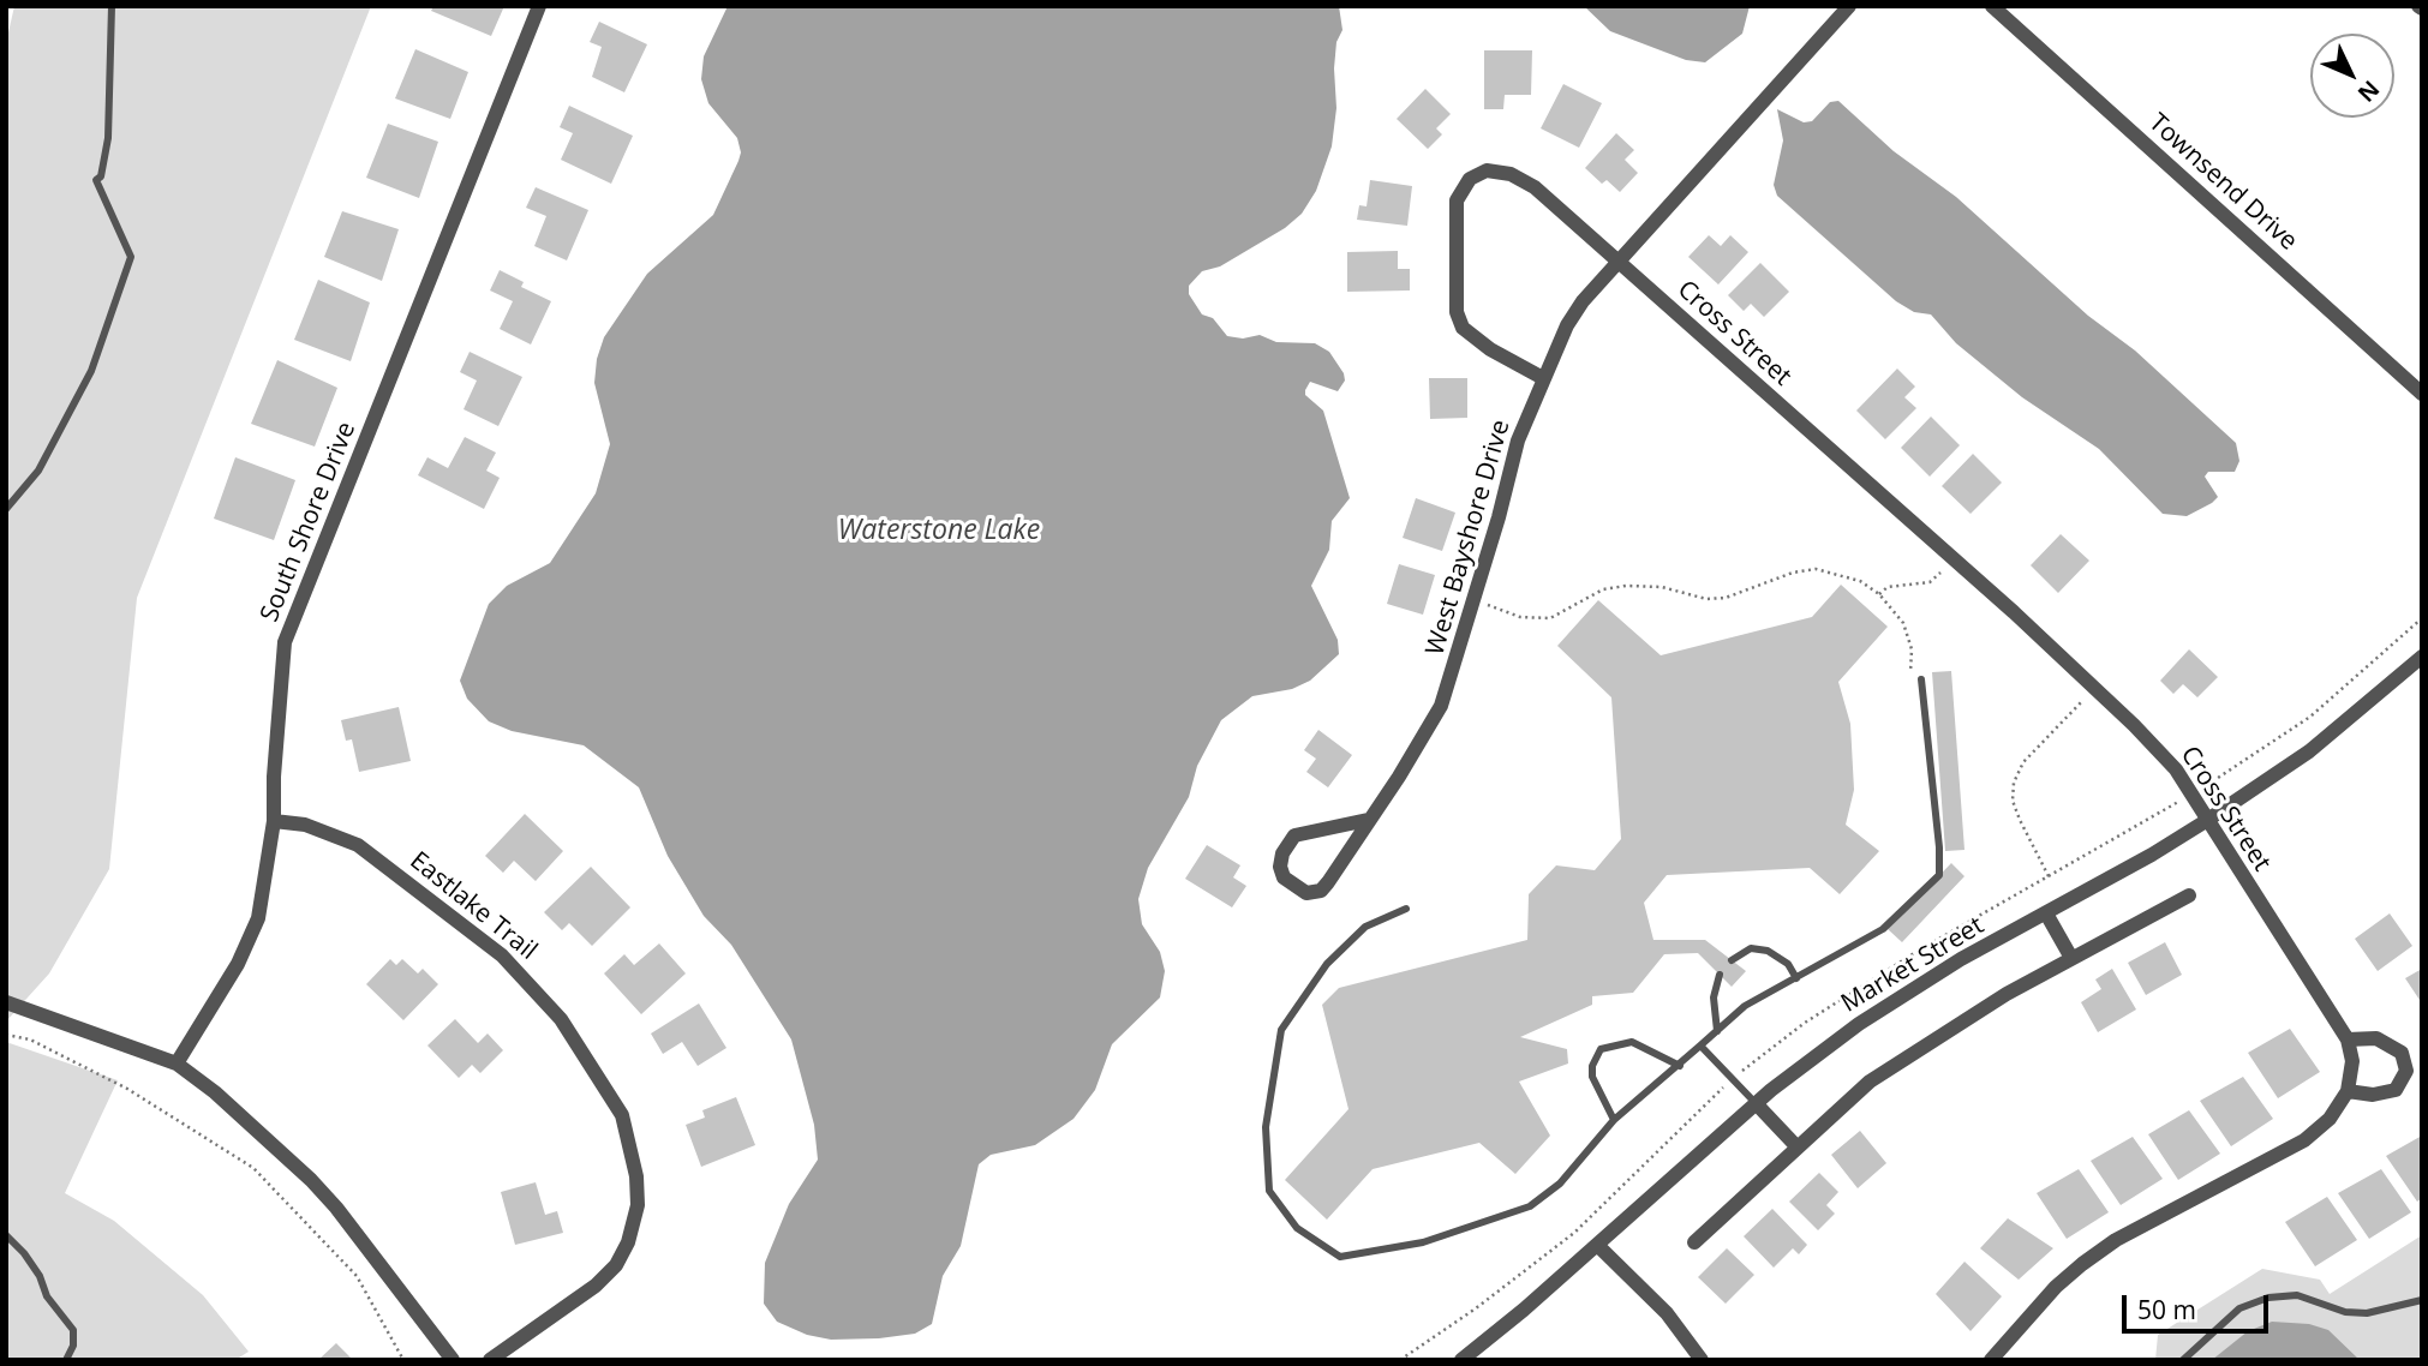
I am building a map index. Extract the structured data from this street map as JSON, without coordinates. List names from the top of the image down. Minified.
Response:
{"streets":{"street":["Townsend Drive","Cross Street","South Shore Drive","West Bayshore Drive","Eastlake Trail","Market Street"]},"crossings":[["Cross Street","West Bayshore Drive"],["Cross Street","Market Street"],["South Shore Drive","Eastlake Trail"]],"water":["Waterstone Lake"],"scale_bar":"50 m","north":"bottom right"}
